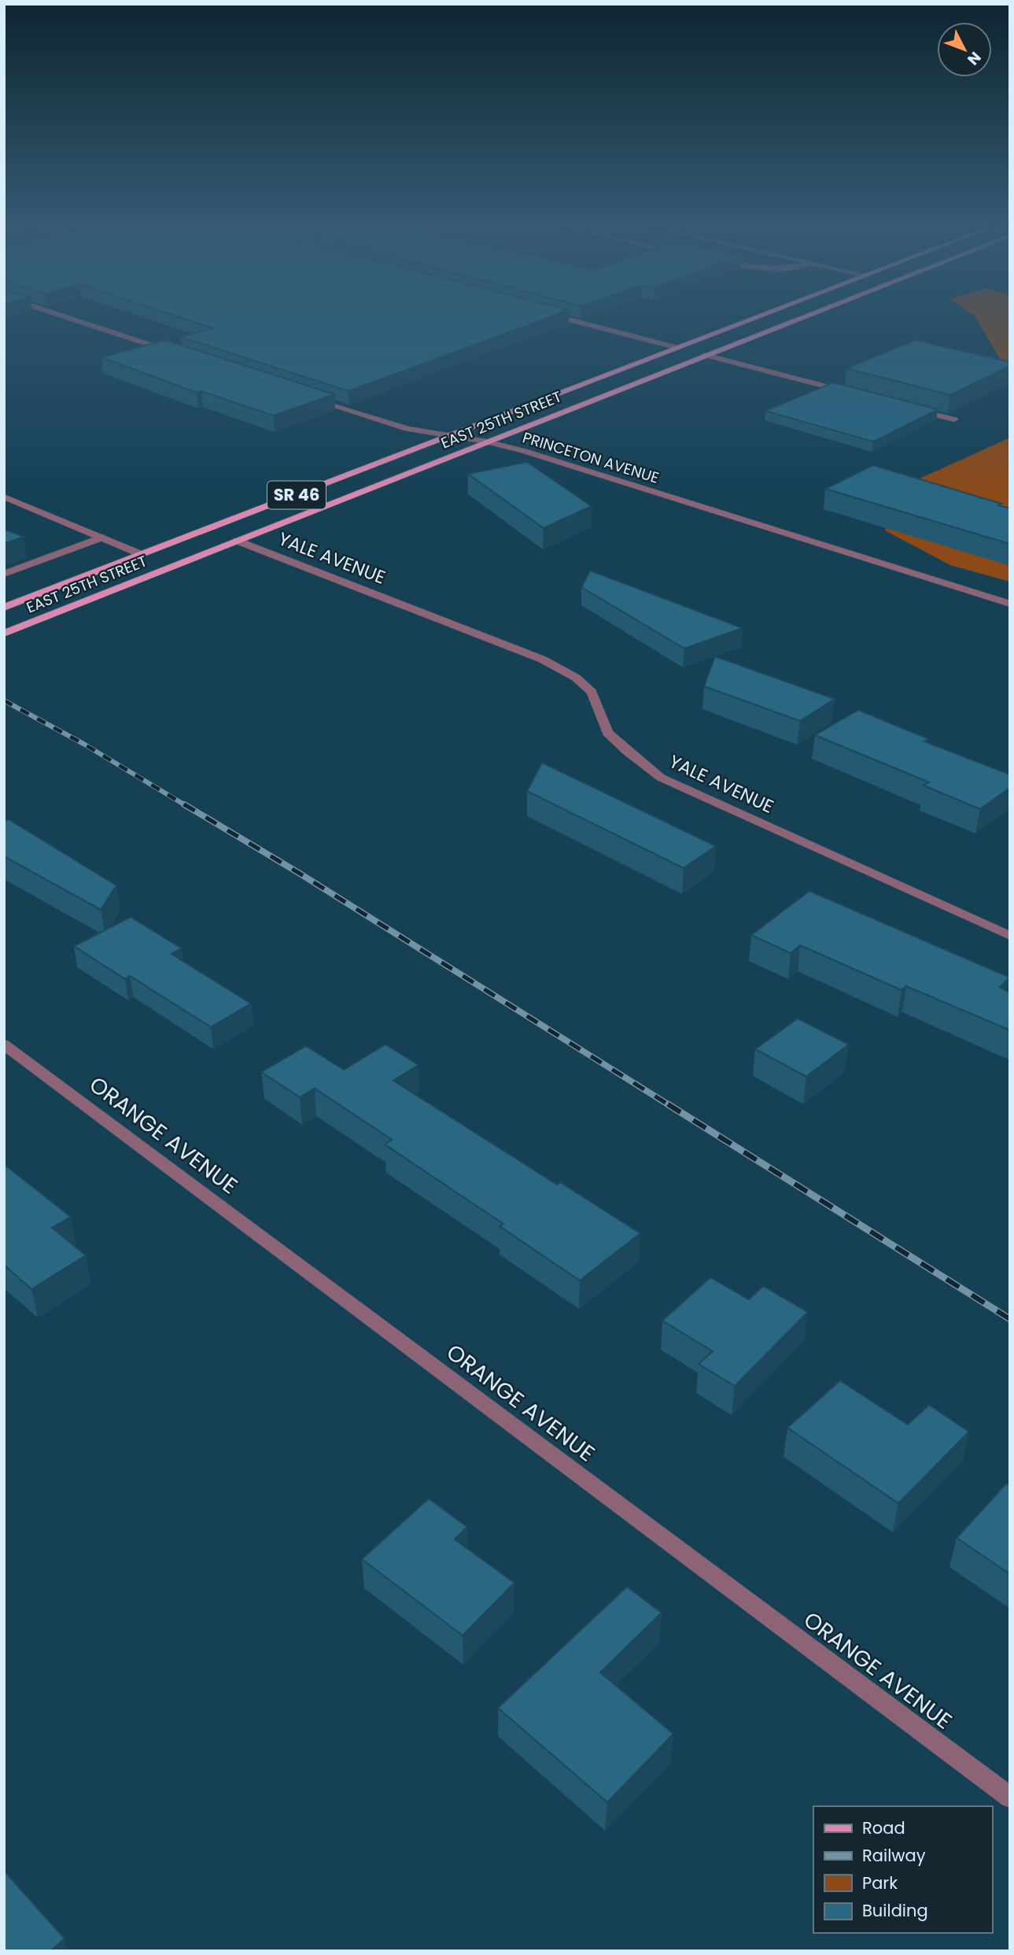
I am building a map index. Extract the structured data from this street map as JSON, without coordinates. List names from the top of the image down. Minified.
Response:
{"streets":{"main road":["EAST 25TH STREET","SR 46"],"street":["PRINCETON AVENUE","YALE AVENUE","ORANGE AVENUE"]},"crossings":[["EAST 25TH STREET","PRINCETON AVENUE"],["EAST 25TH STREET","YALE AVENUE"]],"legend":["Road","Railway","Park","Building"],"north":"bottom right"}
